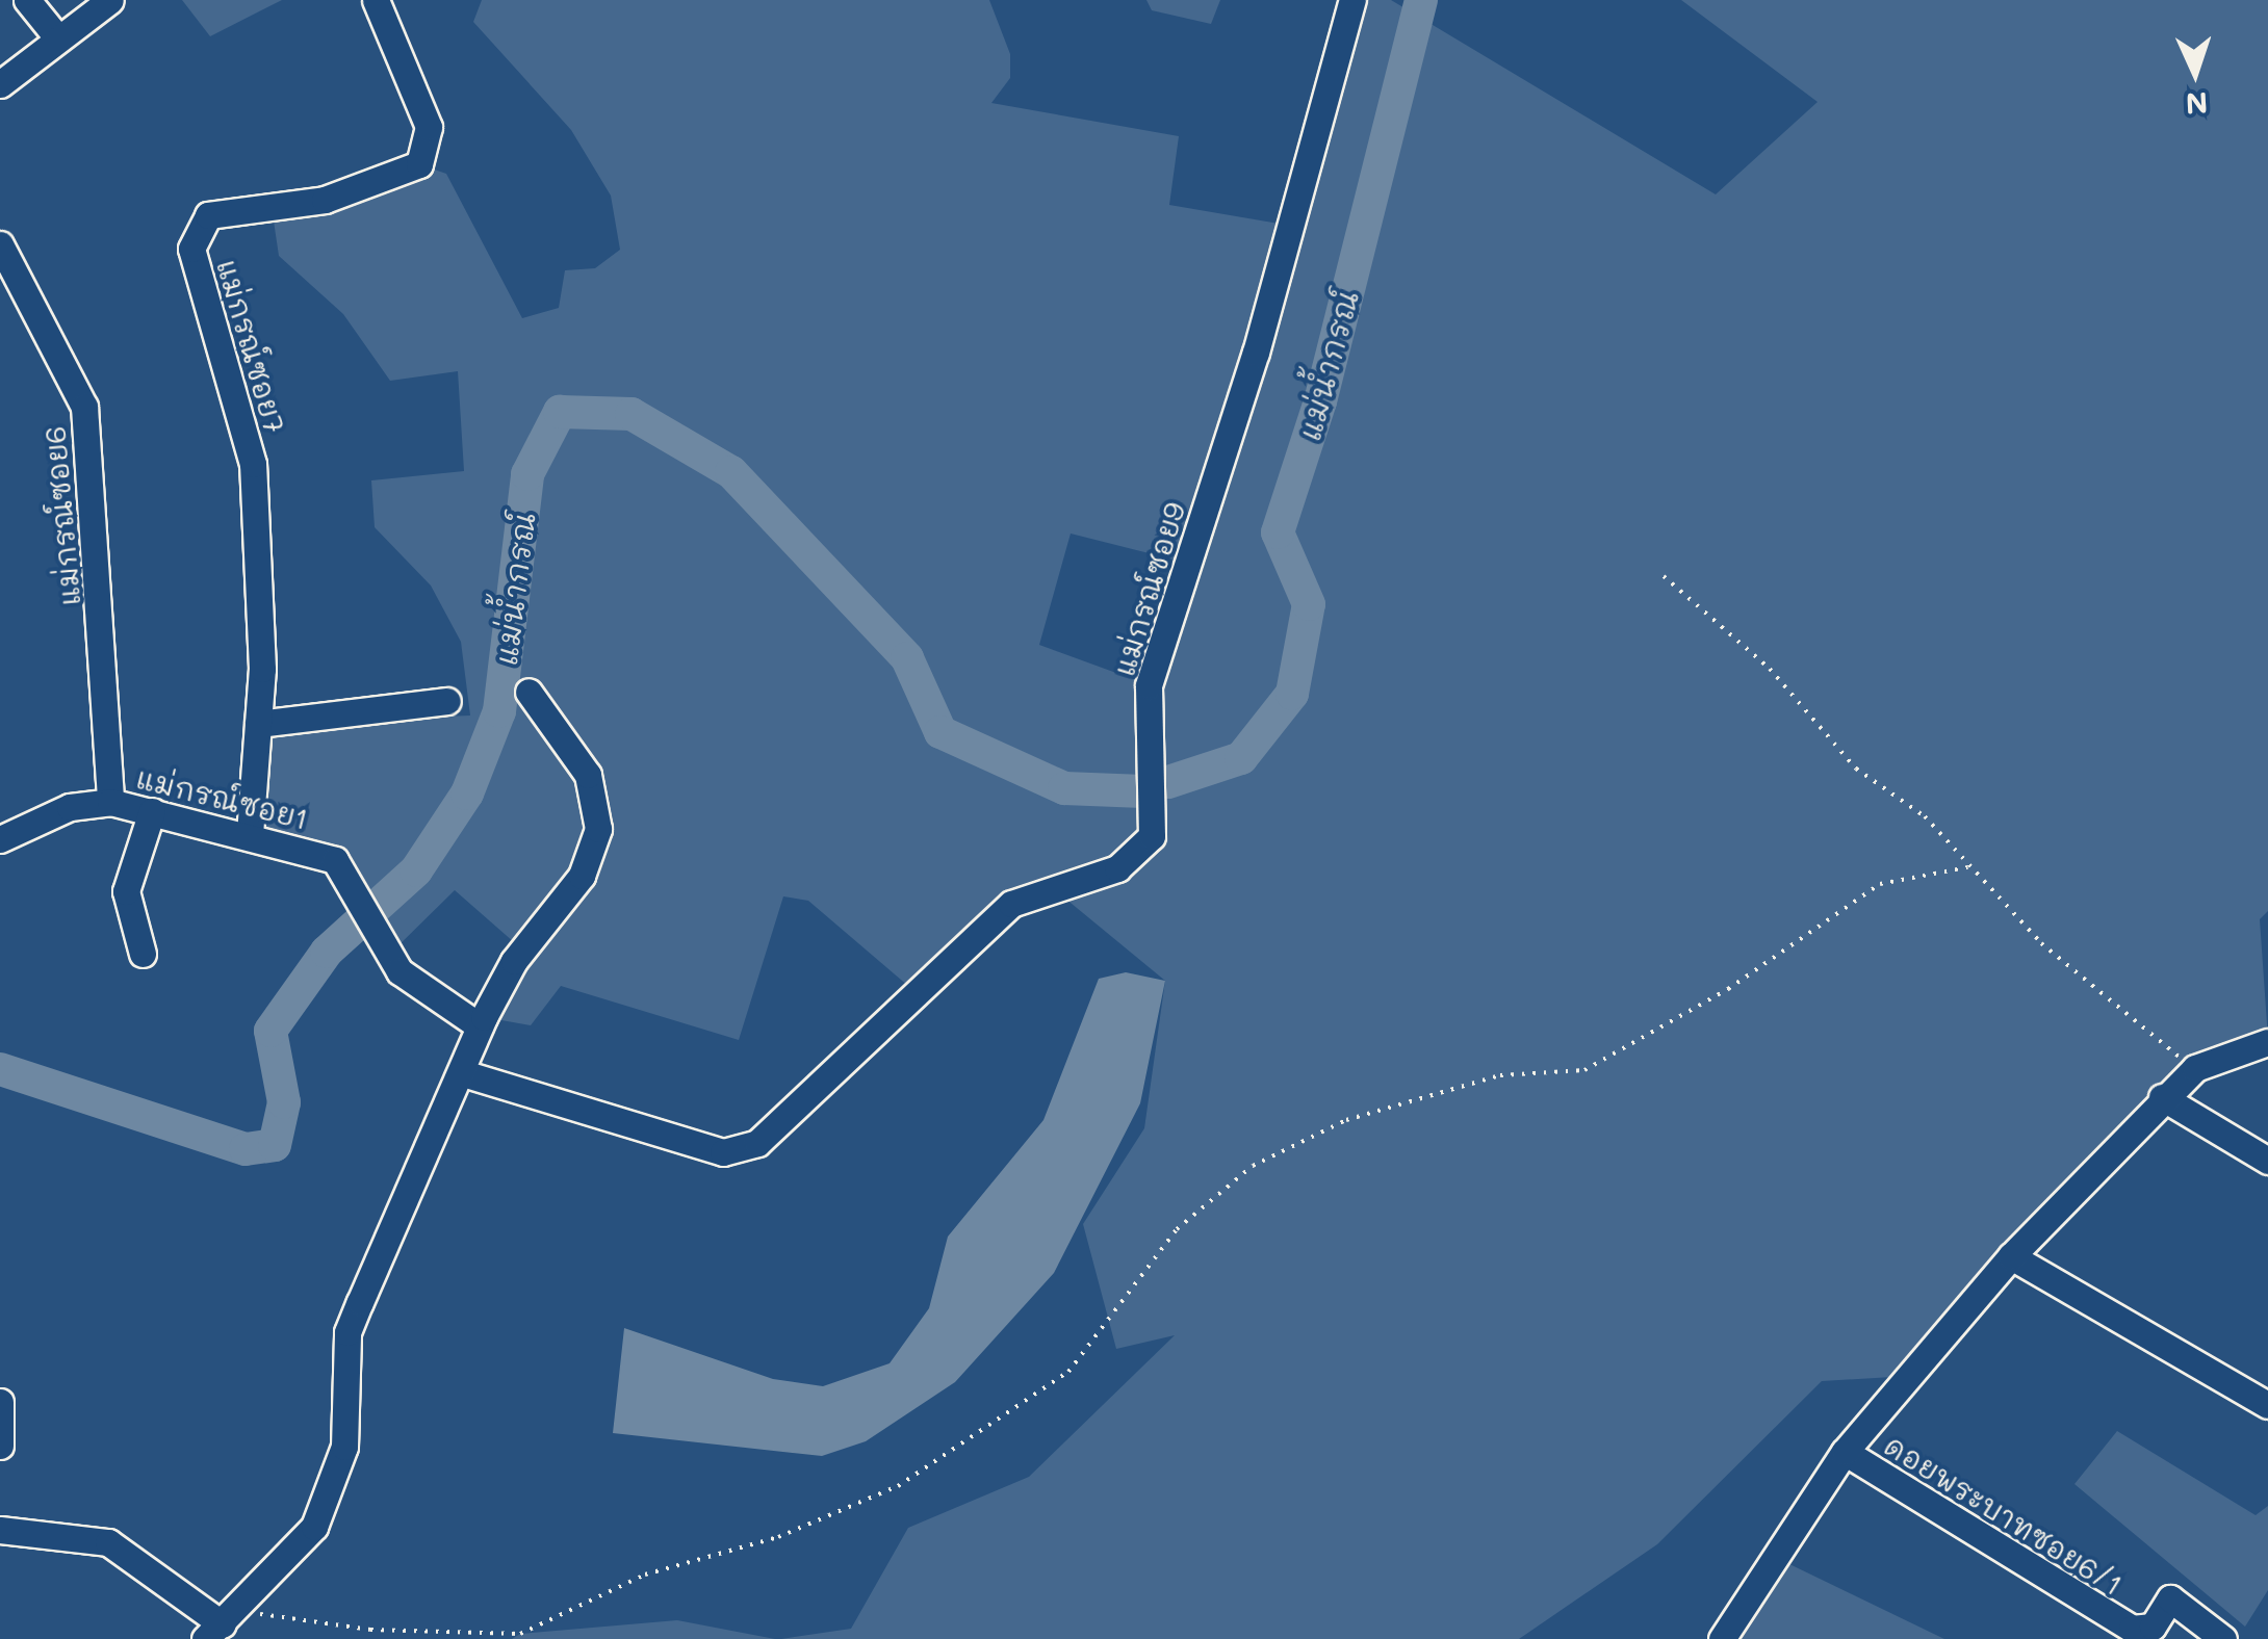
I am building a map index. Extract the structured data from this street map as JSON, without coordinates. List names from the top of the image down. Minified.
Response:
{"streets":{"street":["แม่กรณ์ซอย7","แม่กรณ์ซอย6","แม่กรณ์ซอย9","แม่กรณ์ซอย1","ดอยพระบาทซอย6/1"]},"crossings":[["แม่กรณ์ซอย7","แม่กรณ์ซอย1"],["แม่กรณ์ซอย6","แม่กรณ์ซอย1"]],"water":["แม่น้ำกรณ์"],"north":"bottom"}
